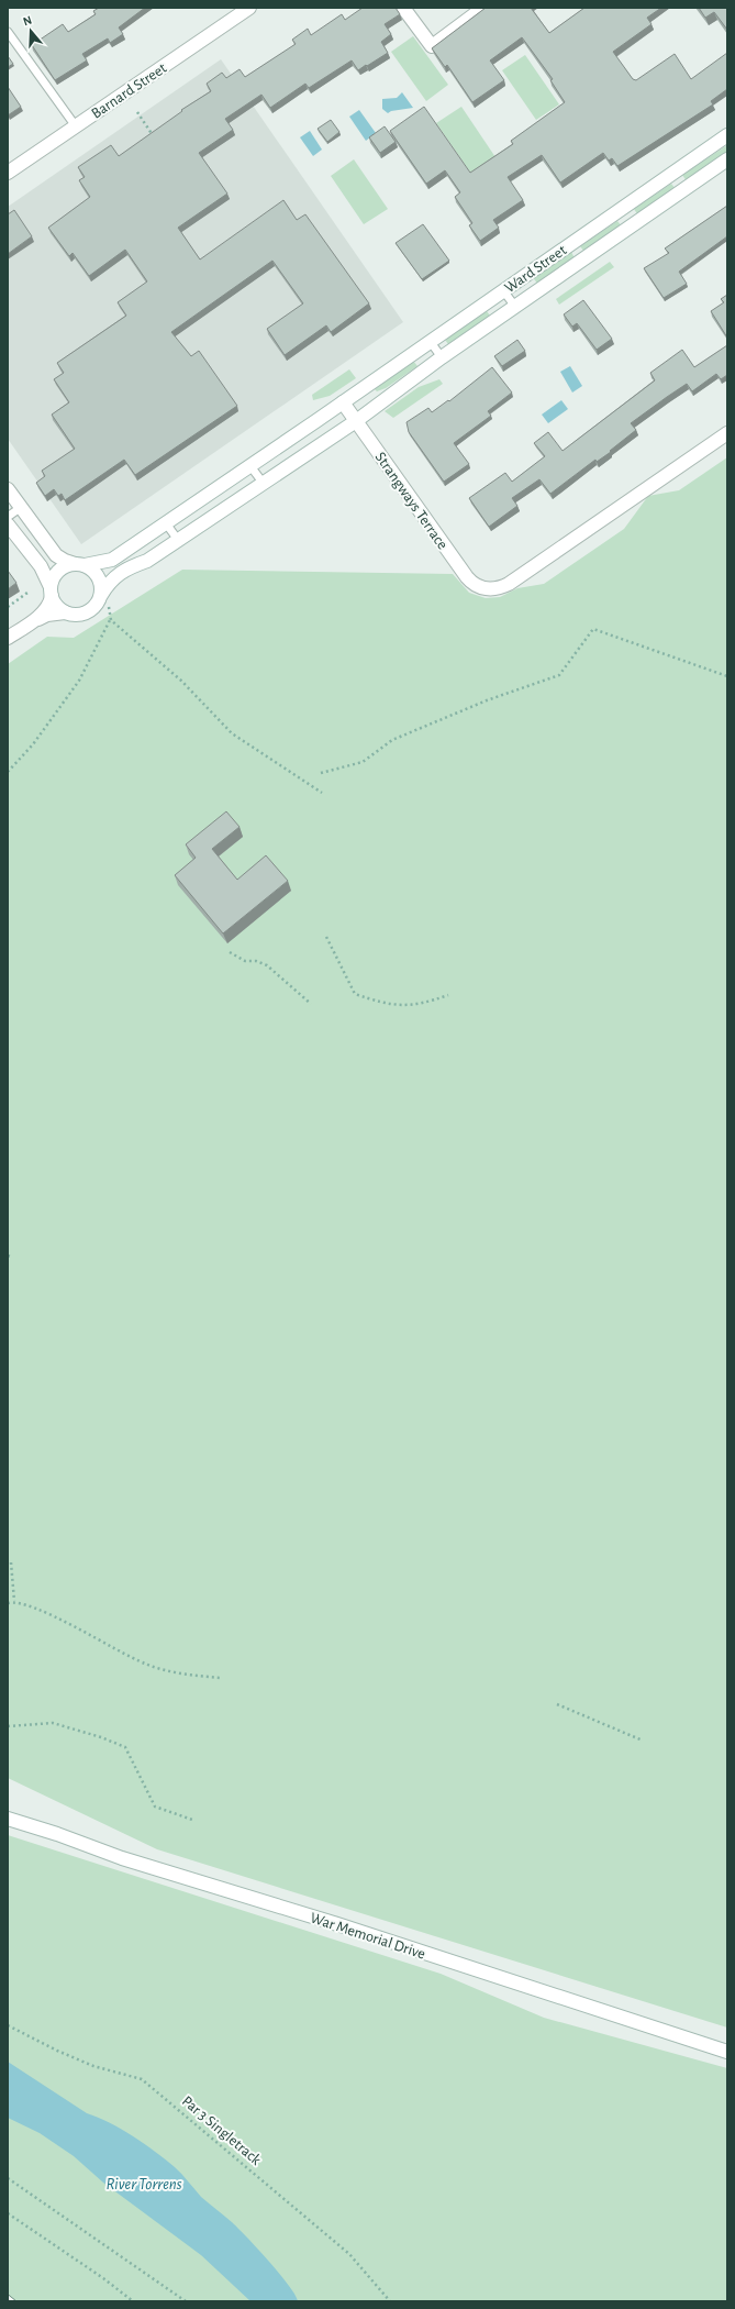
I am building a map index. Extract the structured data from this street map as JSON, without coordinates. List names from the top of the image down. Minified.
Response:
{"streets":{"street":["Barnard Street","Ward Street","Strangways Terrace","War Memorial Drive"],"path":["Par 3 Singletrack"]},"crossings":[["Ward Street","Strangways Terrace"]],"water":["River Torrens"],"north":"top"}
